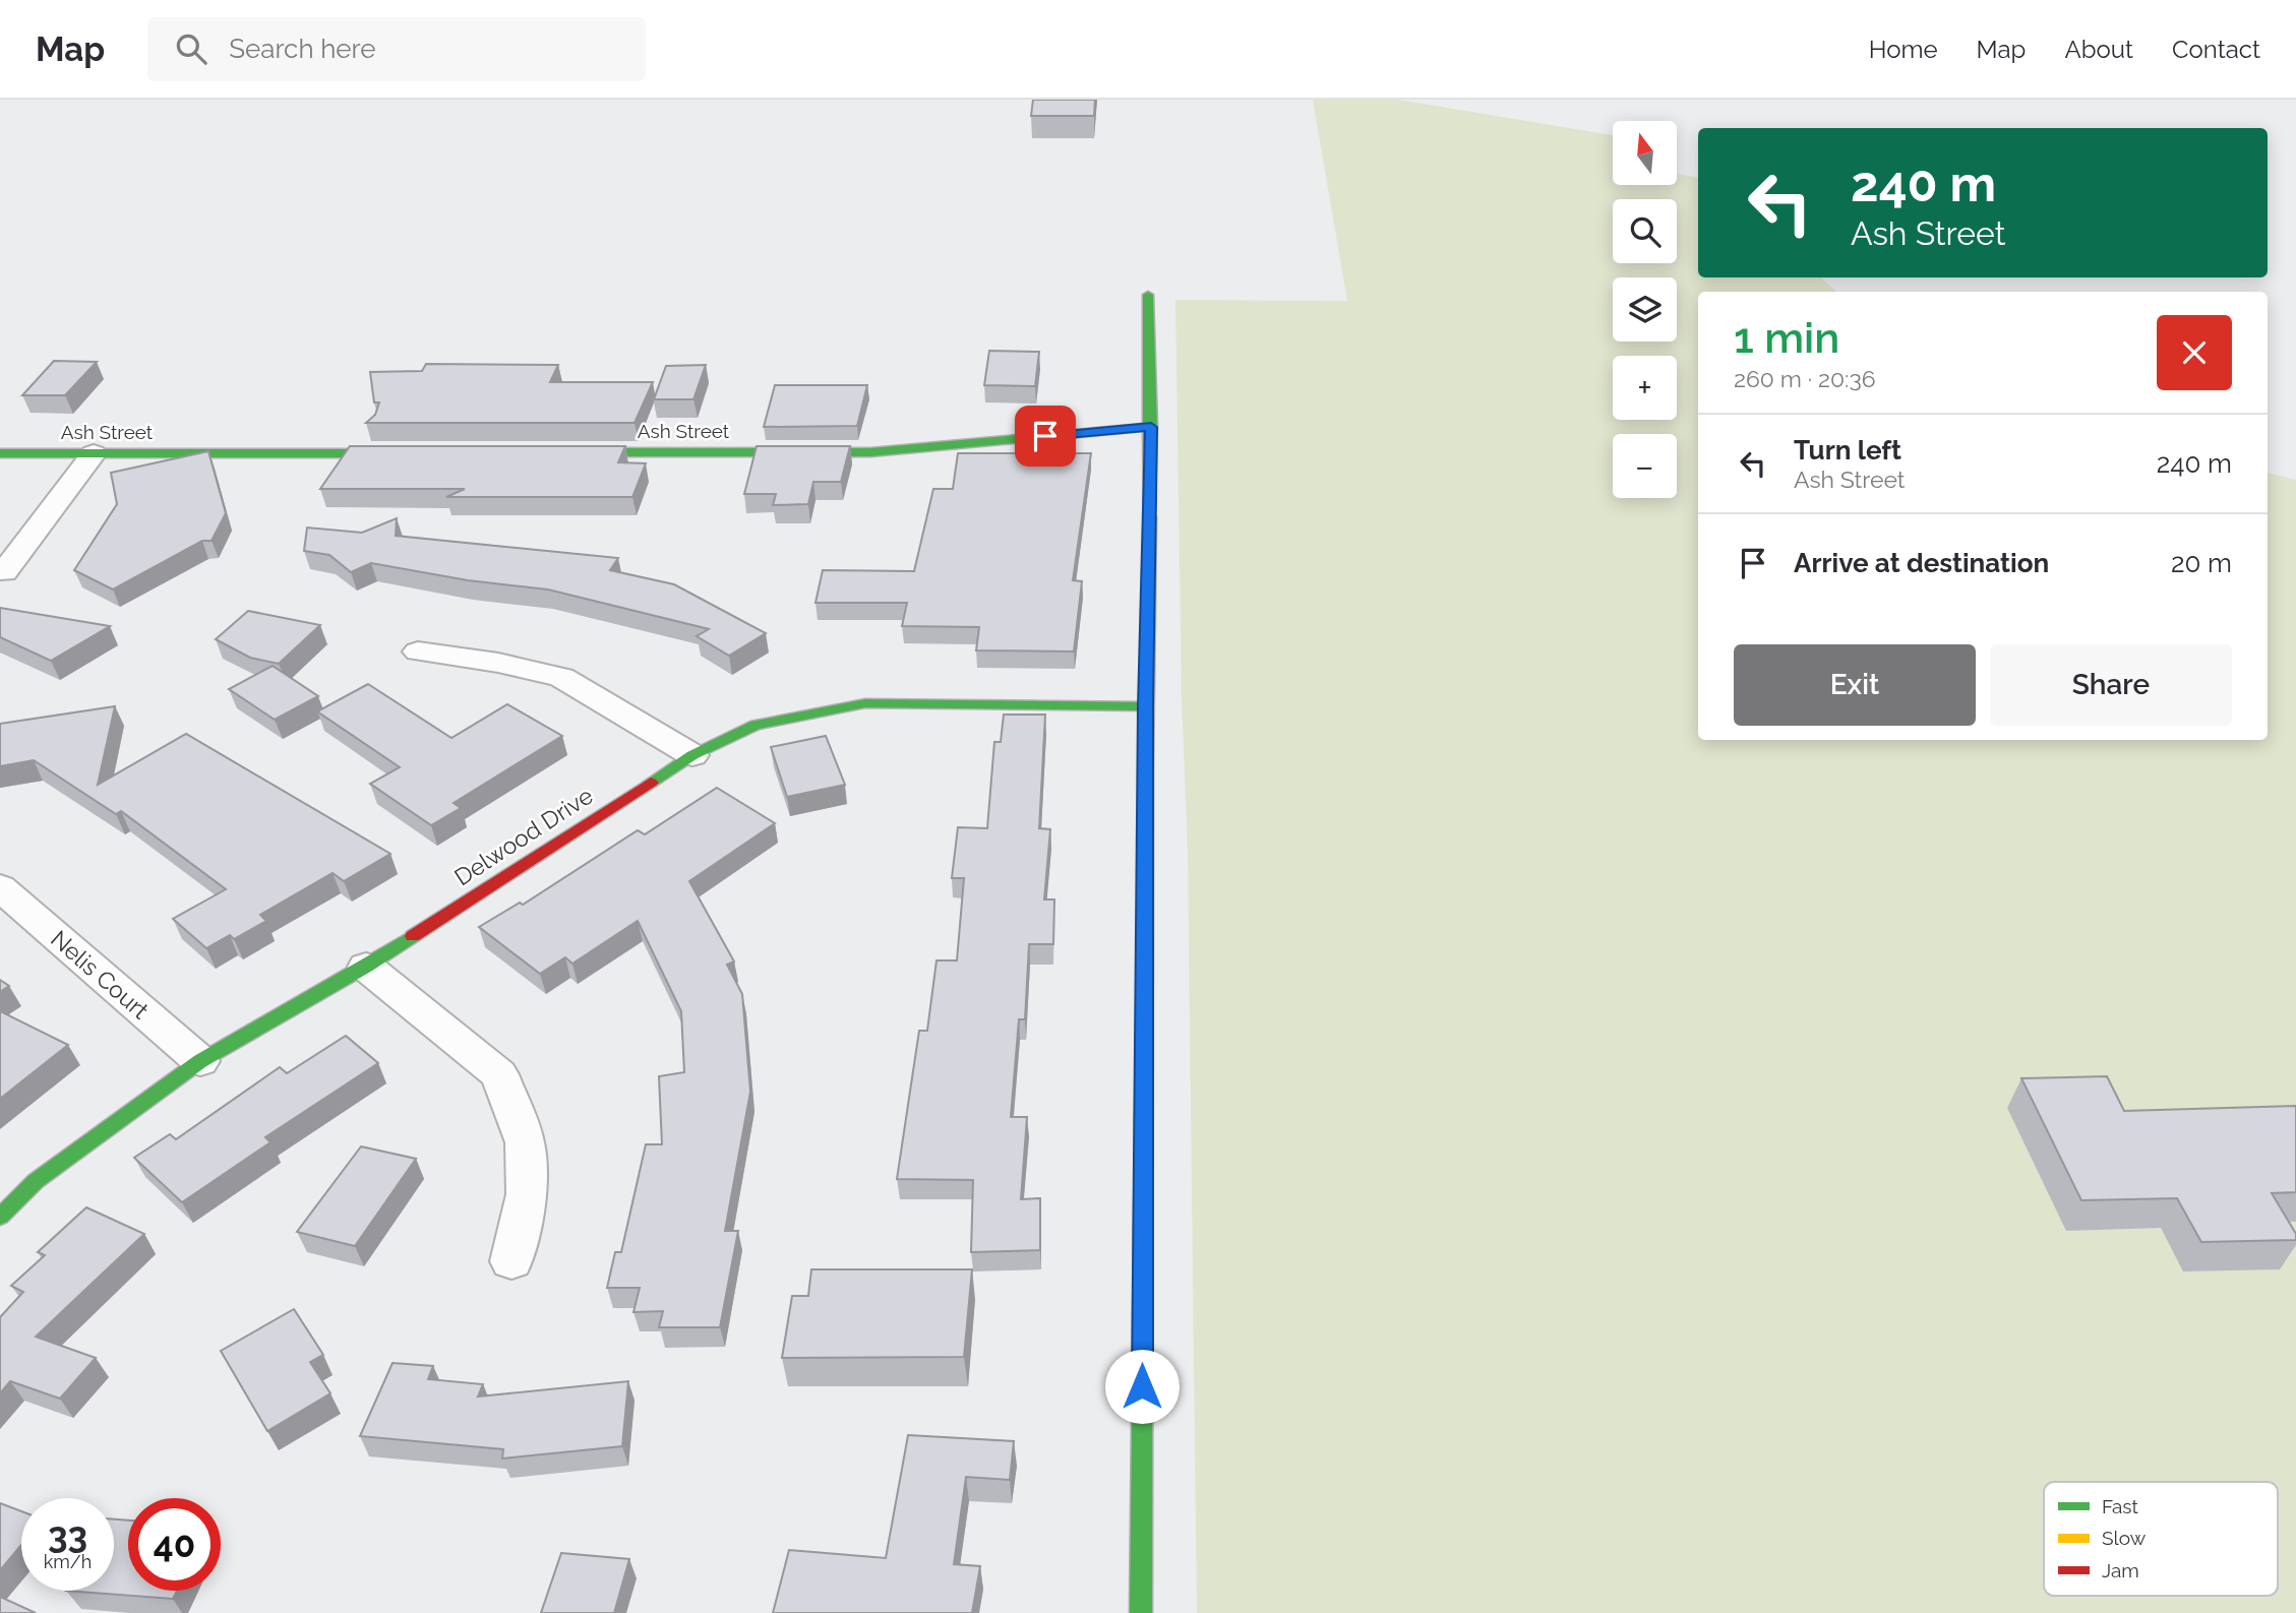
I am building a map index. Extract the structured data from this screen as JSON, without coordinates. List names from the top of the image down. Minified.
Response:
{"streets":{"street":["Ash Street","Delwood Drive","Nelis Court"]},"crossings":[["Delwood Drive","Nelis Court"]],"legend":["Fast","Slow","Jam"],"north":"top","page":{"header":"Map","search":"Search here","nav":["Home","Map","About","Contact"],"map_buttons":["+","−"],"turn":["240 m","Ash Street"],"heading":["1 min","260 m · 20:36"],"list":[{"name":"Turn left","note":"Ash Street","value":"240 m"},{"name":"Arrive at destination","value":"20 m"}],"buttons":["Exit","Share"],"speed":"33 km/h","limit":"40"}}
